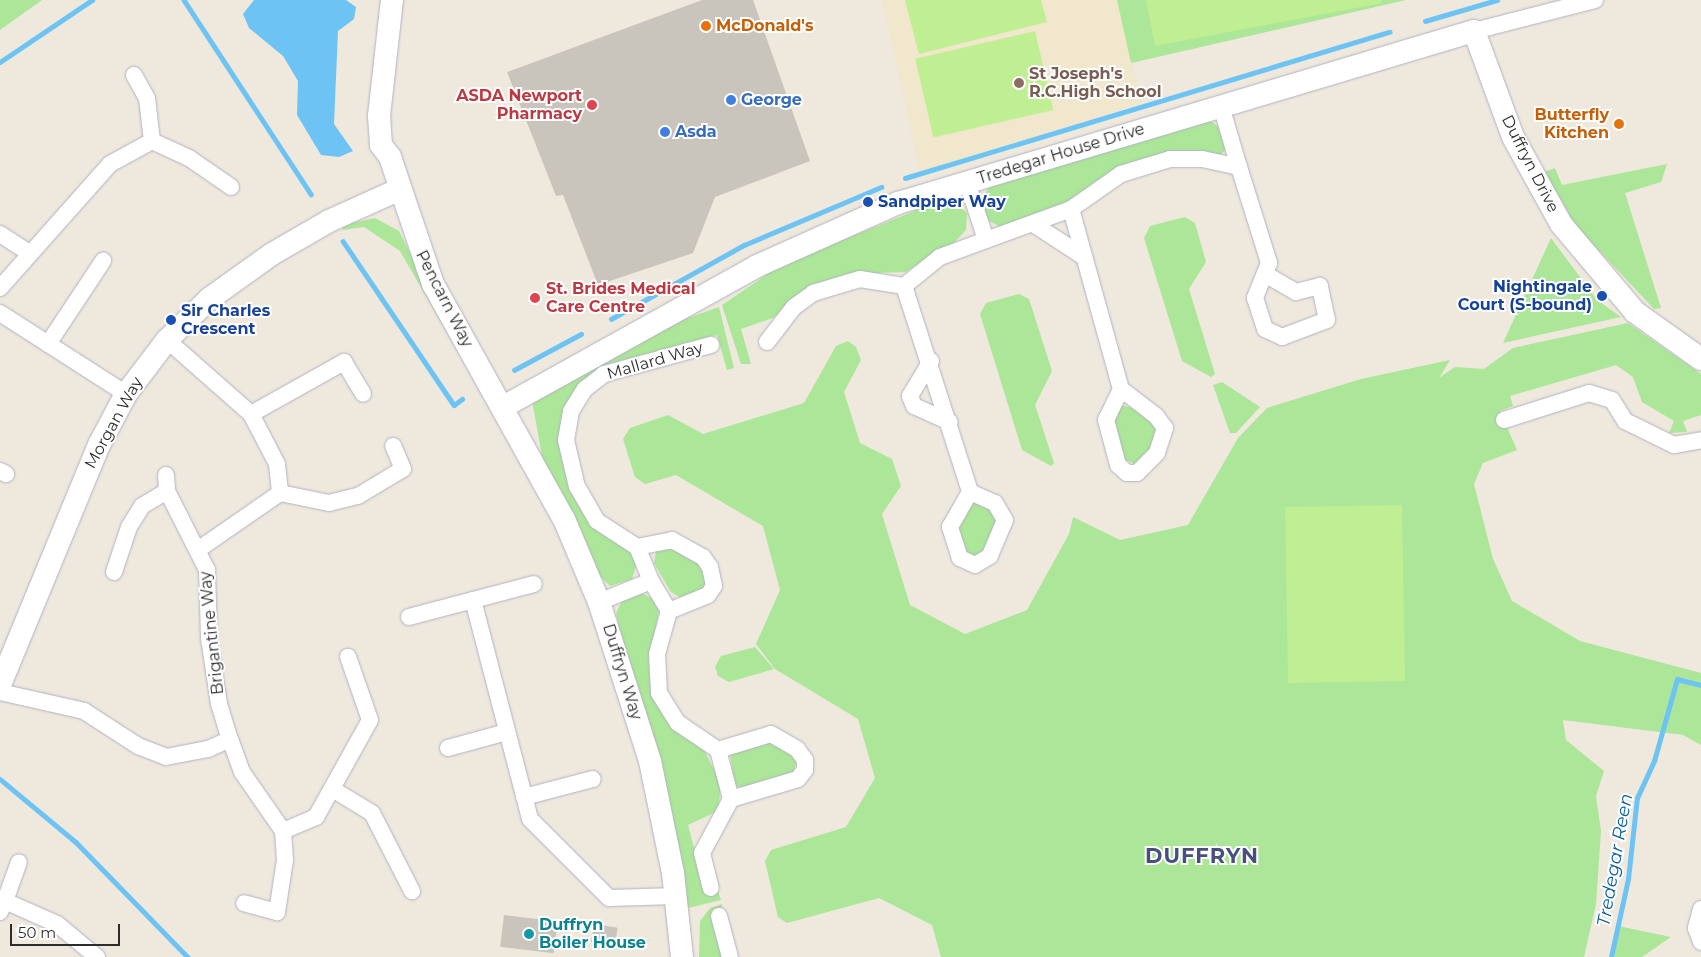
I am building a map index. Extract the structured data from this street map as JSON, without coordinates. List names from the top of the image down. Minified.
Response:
{"streets":{"street":["Tredegar House Drive","Duffryn Drive","Pencarn Way","Mallard Way","Morgan Way","Brigantine Way","Duffryn Way"]},"crossings":[["Tredegar House Drive","Duffryn Drive"],["Tredegar House Drive","Pencarn Way"],["Tredegar House Drive","Duffryn Way"],["Pencarn Way","Morgan Way"],["Pencarn Way","Duffryn Way"]],"districts":["DUFFRYN"],"water":["Tredegar Reen"],"places":["McDonald's","St Joseph's R.C.High School","George","ASDA Newport Pharmacy","Butterfly Kitchen","Asda","Sandpiper Way","Nightingale Court (S-bound)","St. Brides Medical Care Centre","Sir Charles Crescent","Duffryn Boiler House"],"scale_bar":"50 m"}
